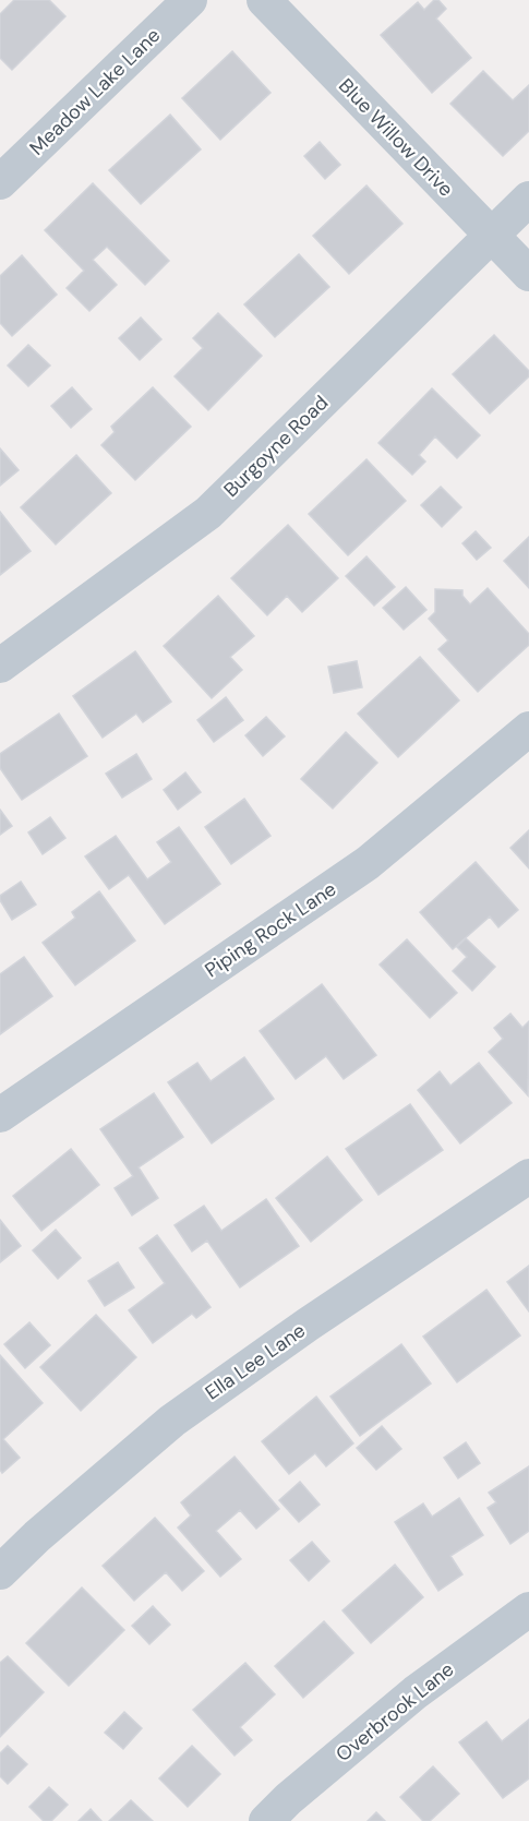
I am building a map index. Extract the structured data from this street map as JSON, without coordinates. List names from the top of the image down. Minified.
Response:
{"streets":{"street":["Meadow Lake Lane","Blue Willow Drive","Burgoyne Road","Piping Rock Lane","Ella Lee Lane","Overbrook Lane"]},"crossings":[["Blue Willow Drive","Burgoyne Road"]]}
